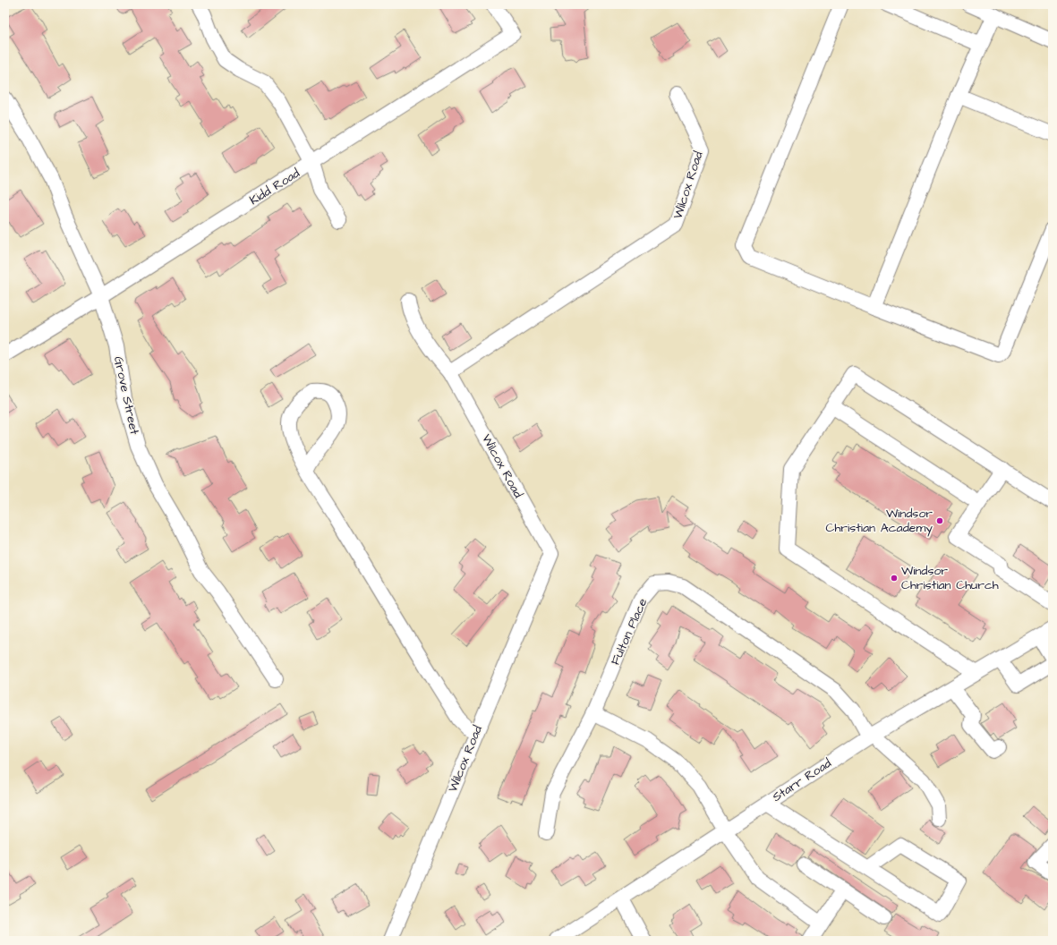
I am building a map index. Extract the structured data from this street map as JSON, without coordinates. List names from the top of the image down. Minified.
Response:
{"streets":{"street":["Wilcox Road","Kidd Road","Grove Street","Fulton Place","Starr Road"]},"crossings":[["Kidd Road","Grove Street"],["Fulton Place","Starr Road"]],"places":["Windsor Christian Academy","Windsor Christian Church"]}
